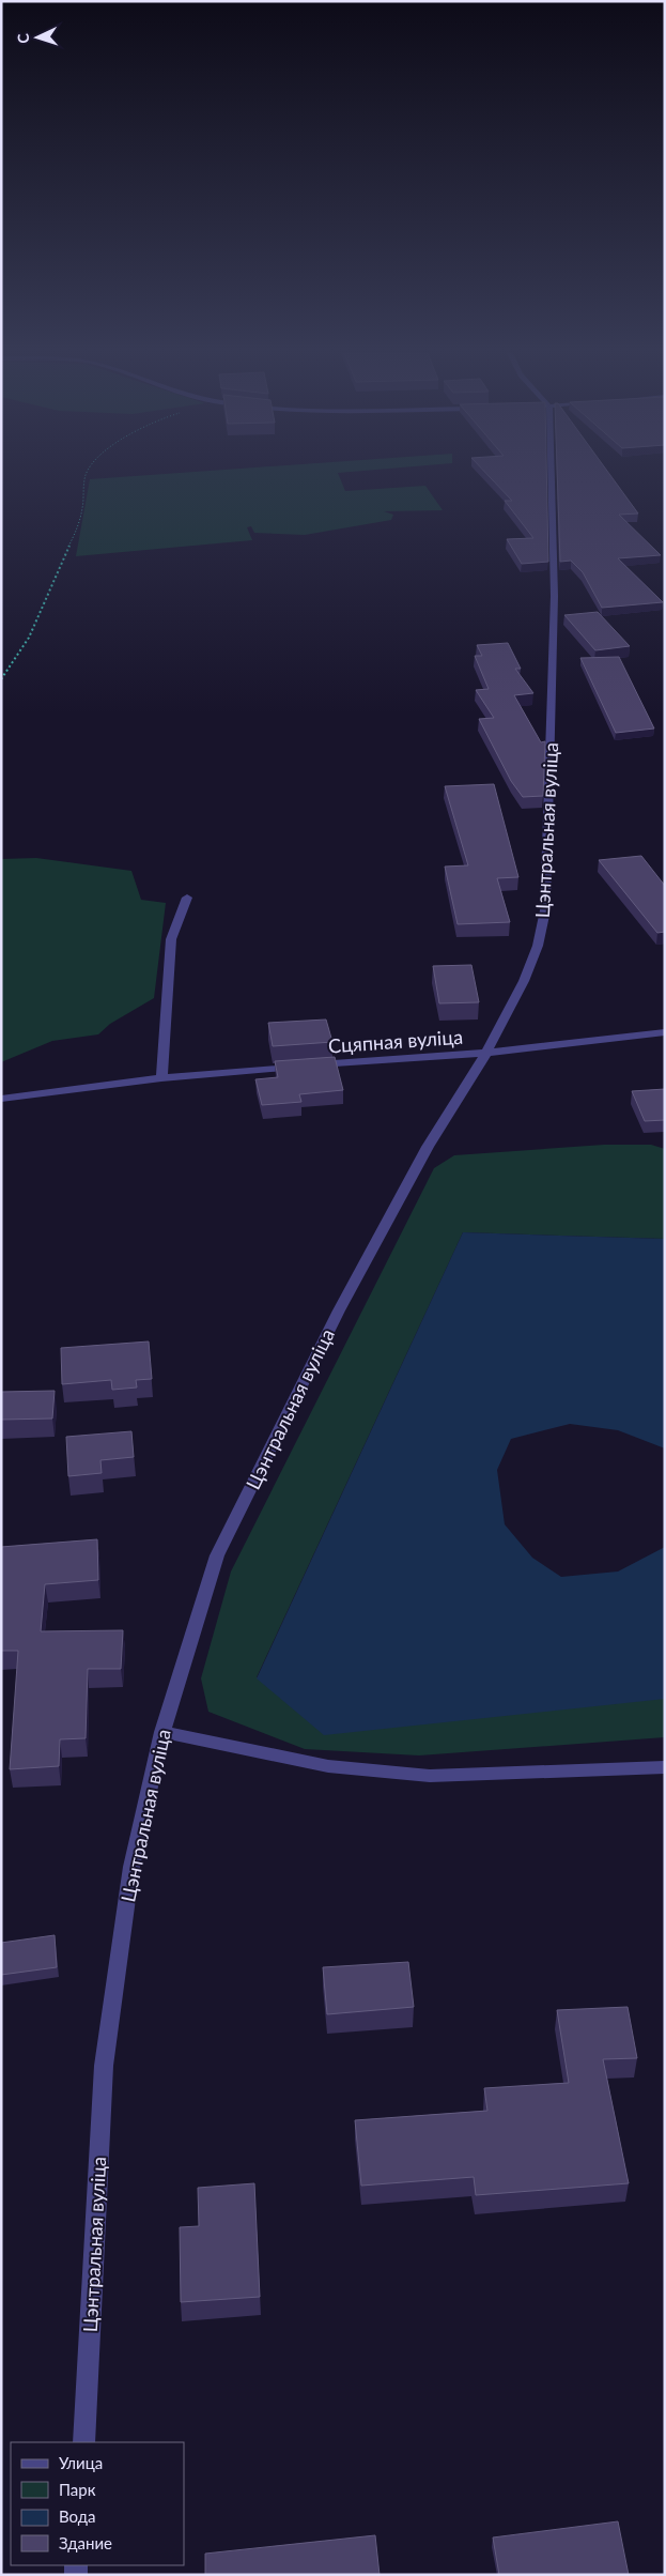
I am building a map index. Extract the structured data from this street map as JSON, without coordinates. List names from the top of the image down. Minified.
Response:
{"streets":{"street":["Цэнтральная вуліца","Сцяпная вуліца"]},"crossings":[["Цэнтральная вуліца","Сцяпная вуліца"]],"legend":["Улица","Парк","Вода","Здание"],"north":"left"}
